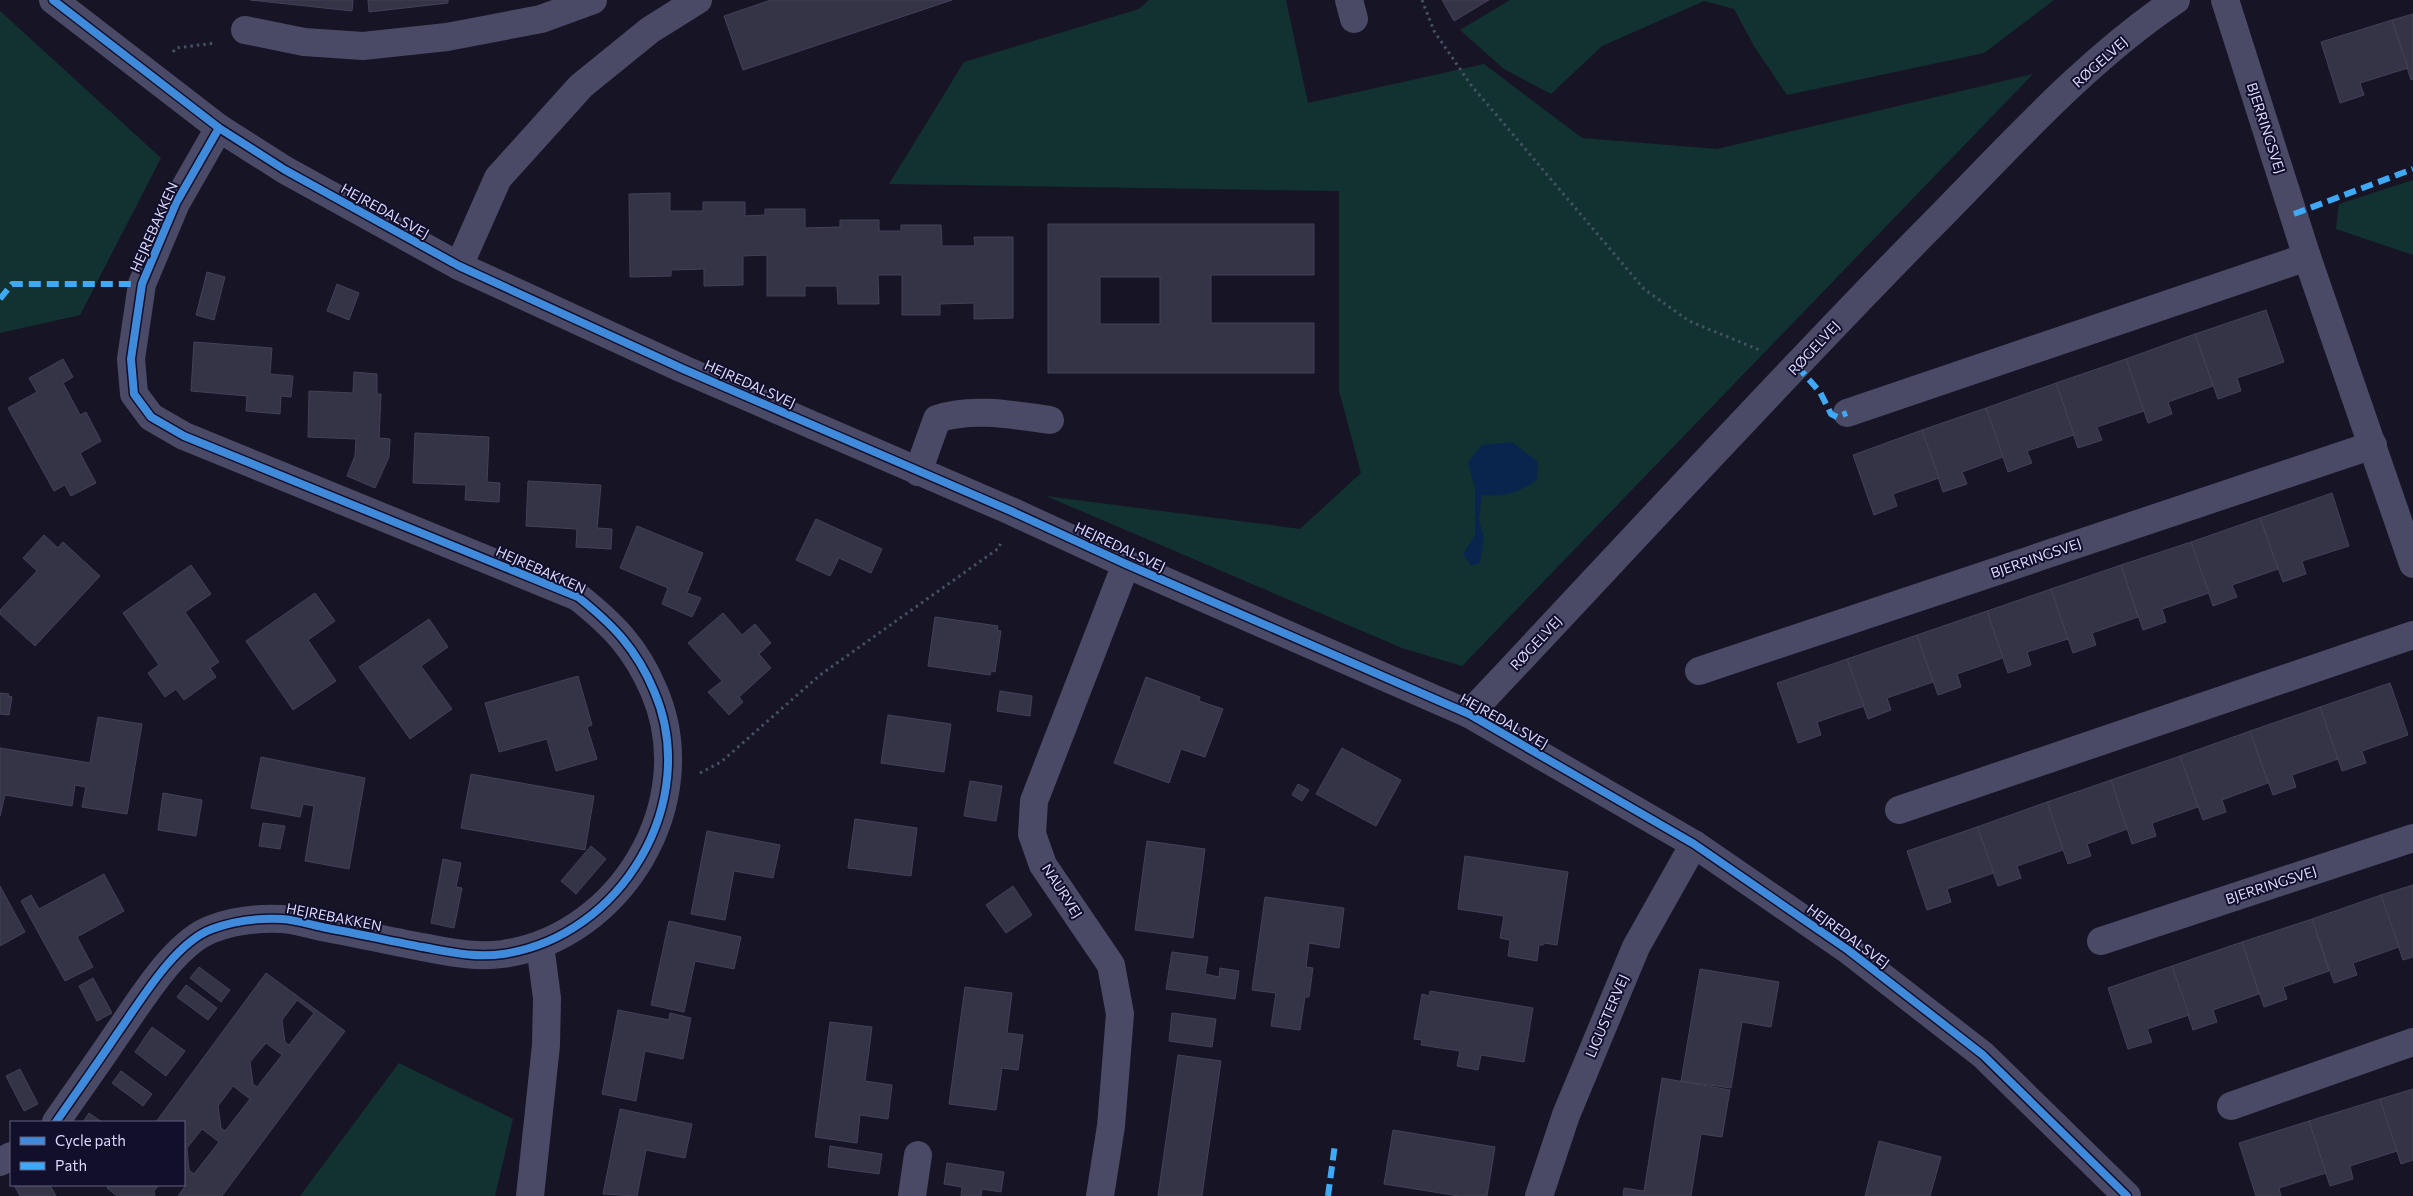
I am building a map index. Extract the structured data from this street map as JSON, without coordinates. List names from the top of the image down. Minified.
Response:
{"streets":{"street":["RØGELVEJ","BJERRINGSVEJ","HEJREDALSVEJ","HEJREBAKKEN","NAURVEJ","LIGUSTERVEJ"]},"crossings":[["RØGELVEJ","HEJREDALSVEJ"],["HEJREDALSVEJ","HEJREBAKKEN"],["HEJREDALSVEJ","NAURVEJ"],["HEJREDALSVEJ","LIGUSTERVEJ"]],"legend":["Cycle path","Path"]}
